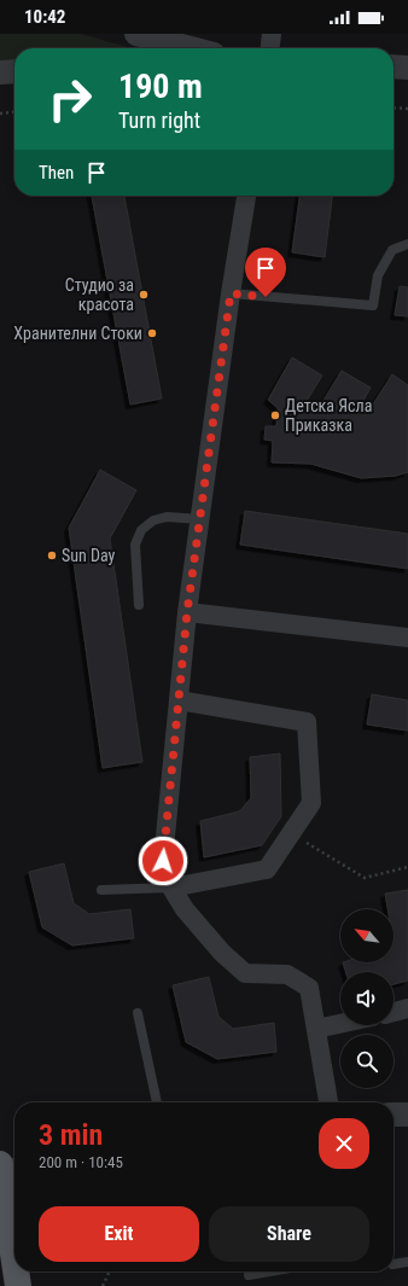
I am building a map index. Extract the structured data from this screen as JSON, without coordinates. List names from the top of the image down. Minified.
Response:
{"places":["Студио за красота","Хранителни Стоки","Детска Ясла Приказка","Sun Day"],"north":"top left","page":{"status":"10:42","turn":["190 m","Turn right"],"then":"Then","heading":["3 min","200 m · 10:45"],"buttons":["Exit","Share"]}}
